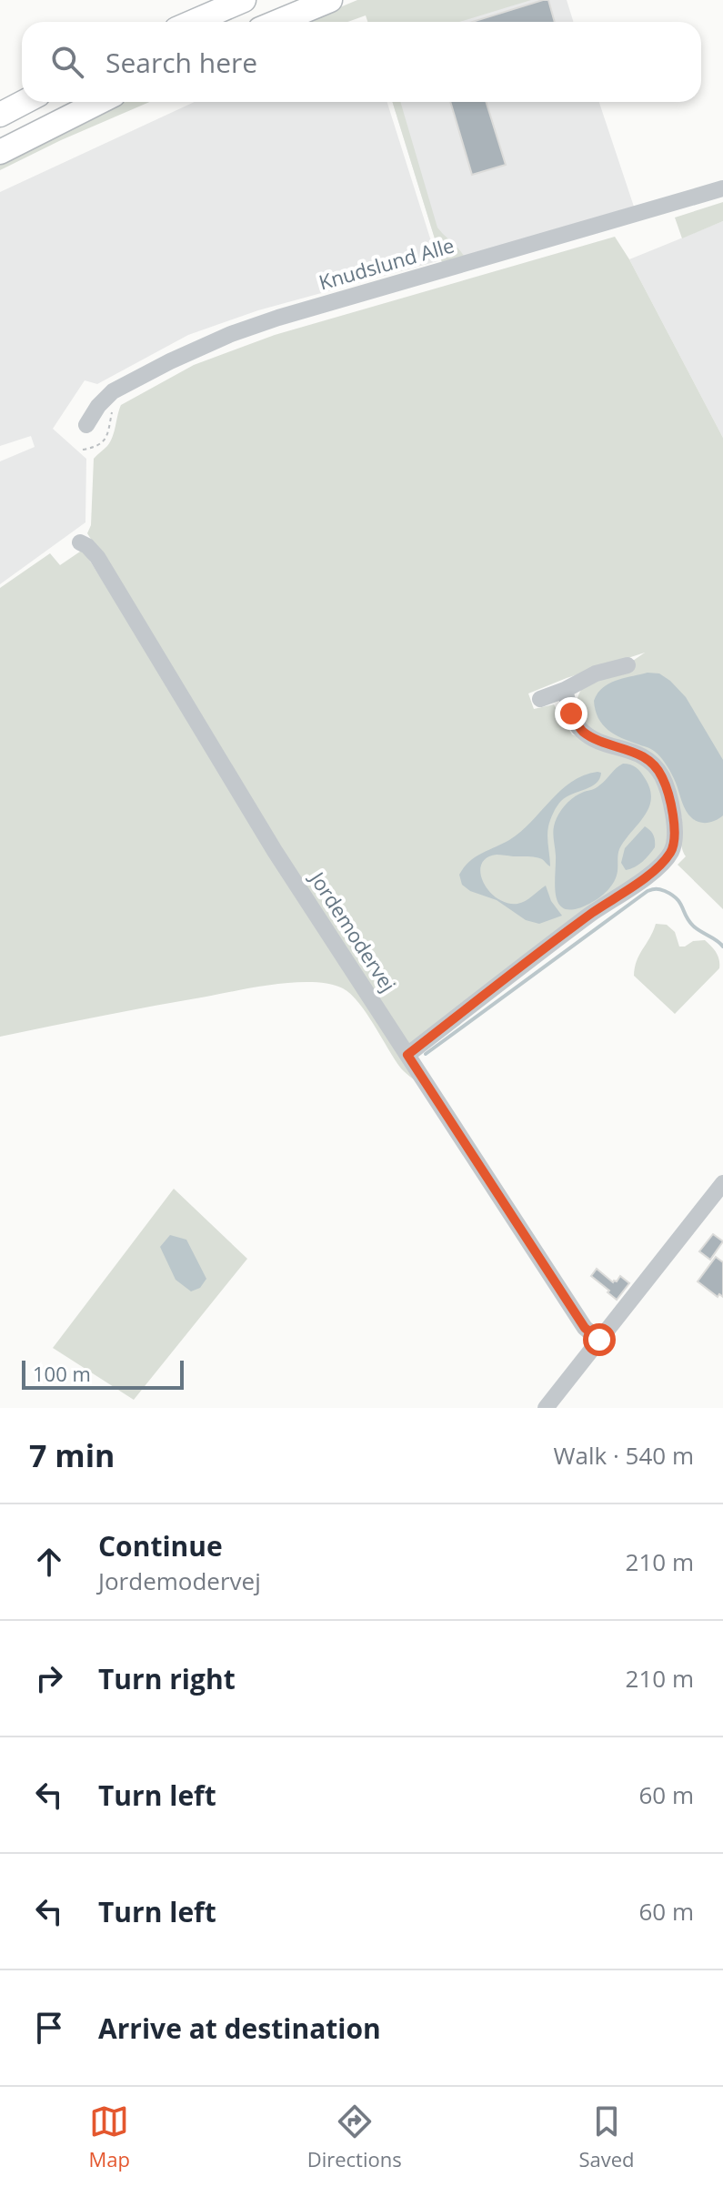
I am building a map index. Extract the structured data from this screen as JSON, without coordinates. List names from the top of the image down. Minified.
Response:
{"streets":{"street":["Knudslund Alle","Jordemodervej"]},"scale_bar":"100 m","page":{"search":"Search here","scale":"100 m","heading":["7 min","Walk · 540 m"],"list":[["Continue","Jordemodervej","210 m"],["Turn right","210 m"],["Turn left","60 m"],["Turn left","60 m"],"Arrive at destination"],"nav":["Map","Directions","Saved"]}}
